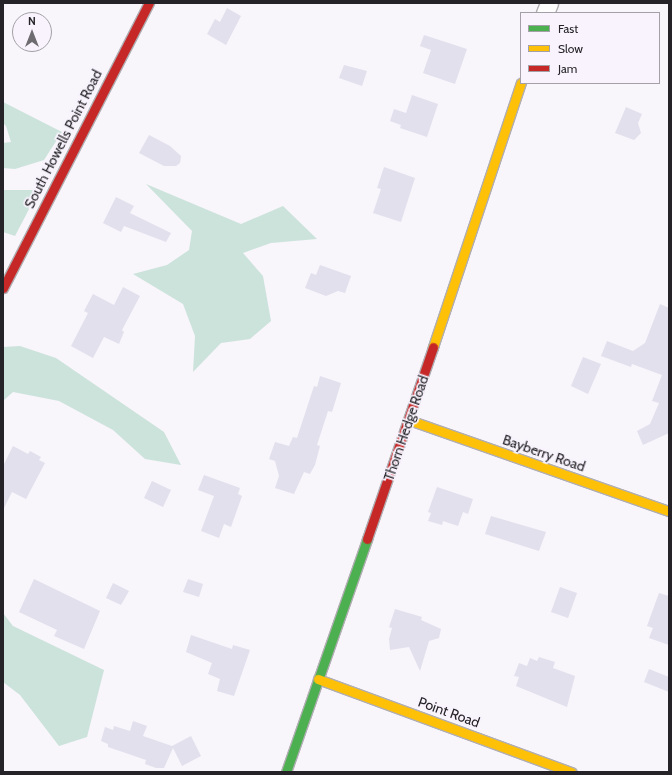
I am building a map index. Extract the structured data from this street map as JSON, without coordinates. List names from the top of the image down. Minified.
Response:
{"streets":{"street":["South Howells Point Road","Thorn Hedge Road","Bayberry Road","Point Road"]},"crossings":[["Thorn Hedge Road","Bayberry Road"],["Thorn Hedge Road","Point Road"]],"legend":["Fast","Slow","Jam"],"north":"top"}
